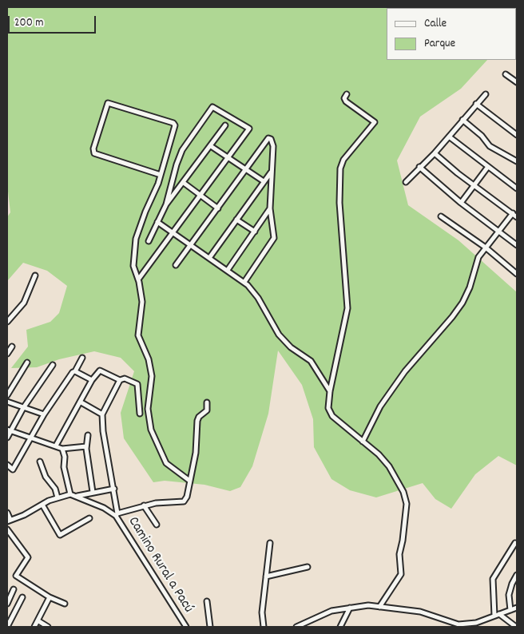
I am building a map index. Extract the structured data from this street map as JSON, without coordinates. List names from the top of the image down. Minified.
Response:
{"streets":{"street":["Camino Rural a Pacú"]},"legend":["Calle","Parque"],"scale_bar":"200 m"}
